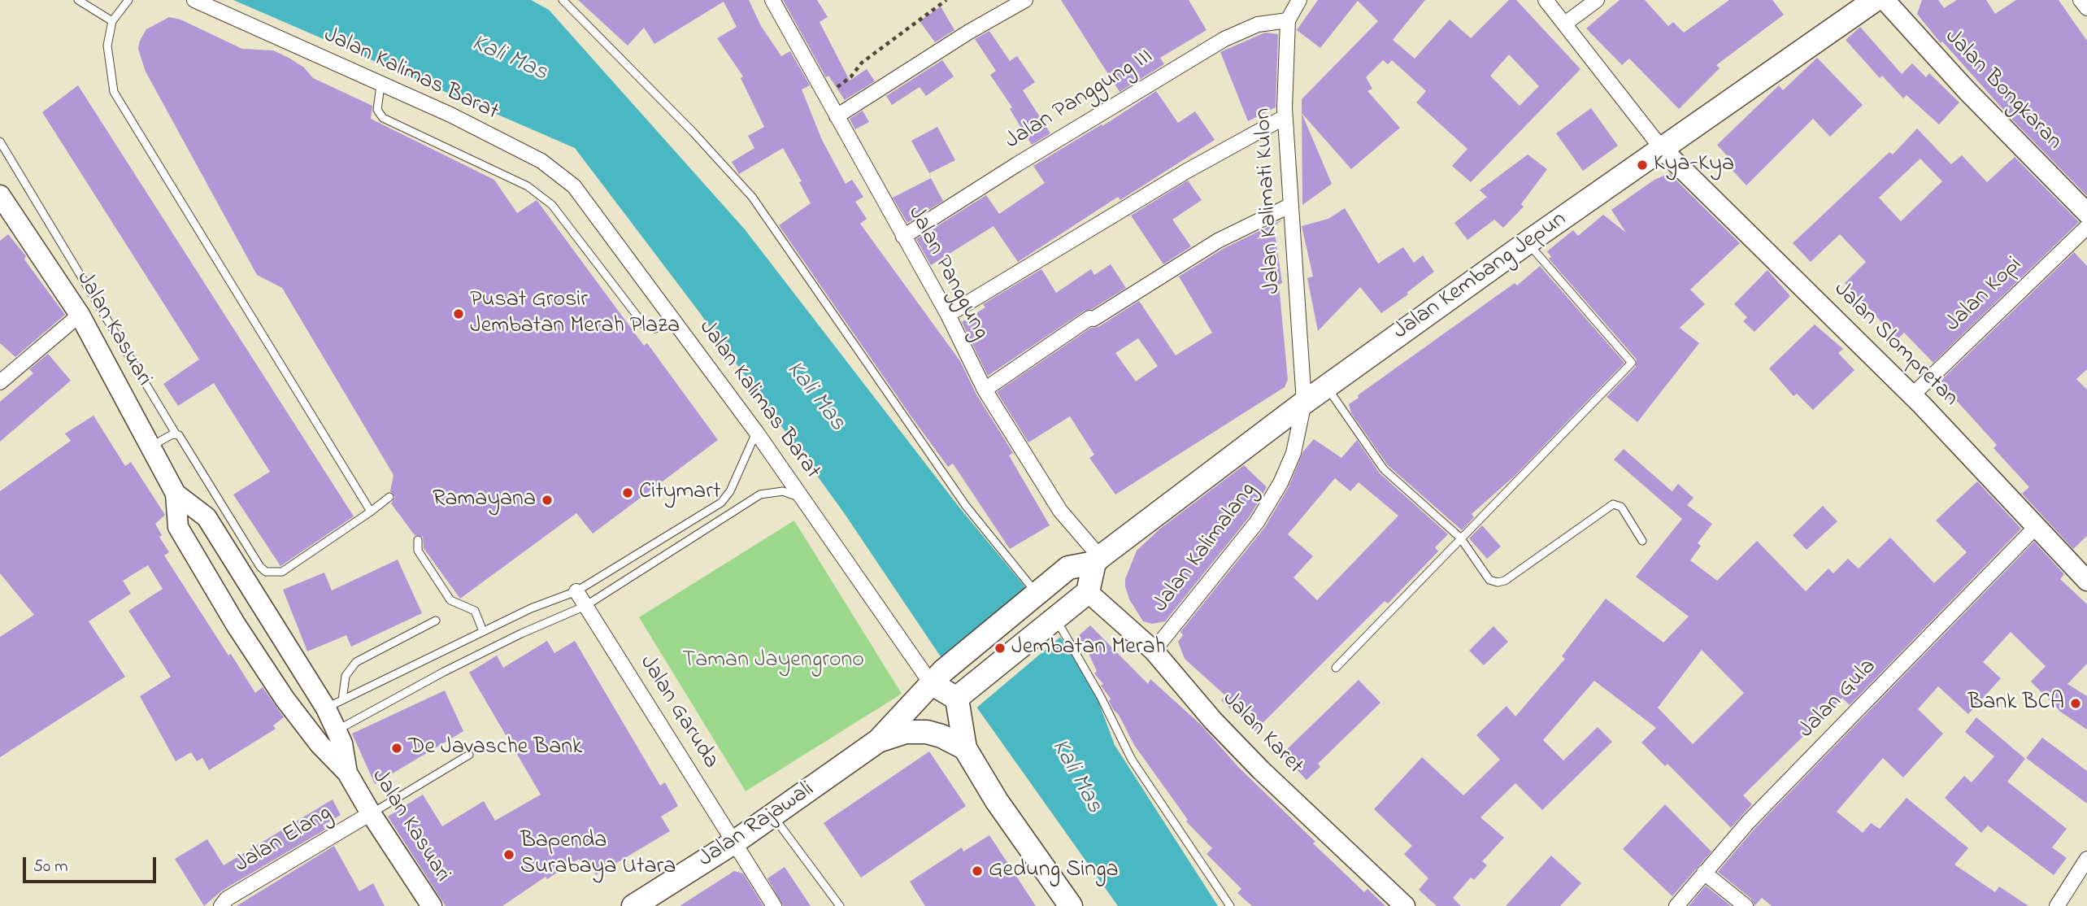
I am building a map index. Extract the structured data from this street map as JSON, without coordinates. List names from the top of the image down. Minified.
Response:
{"streets":{"main road":["Jalan Kembang Jepun","Jalan Rajawali"],"street":["Jalan Kalimas Barat","Jalan Bongkaran","Jalan Panggung III","Jalan Kalimati Kulon","Jalan Panggung","Jalan Kopi","Jalan Kasuari","Jalan Slompretan","Jalan Kalimalang","Jalan Gula","Jalan Garuda","Jalan Karet","Jalan Elang"]},"crossings":[["Jalan Kalimas Barat","Jalan Kembang Jepun"],["Jalan Kalimas Barat","Jalan Rajawali"],["Jalan Panggung III","Jalan Kalimati Kulon"],["Jalan Panggung III","Jalan Panggung"],["Jalan Kalimati Kulon","Jalan Kembang Jepun"],["Jalan Kalimati Kulon","Jalan Kalimalang"],["Jalan Panggung","Jalan Kembang Jepun"],["Jalan Kembang Jepun","Jalan Slompretan"],["Jalan Kembang Jepun","Jalan Kalimalang"],["Jalan Kembang Jepun","Jalan Rajawali"],["Jalan Kopi","Jalan Slompretan"],["Jalan Kasuari","Jalan Elang"],["Jalan Slompretan","Jalan Gula"],["Jalan Kalimalang","Jalan Karet"],["Jalan Garuda","Jalan Rajawali"]],"water":["Kali Mas"],"parks":["Taman Jayengrono"],"places":["Kya-Kya","Pusat Grosir Jembatan Merah Plaza","Citymart","Ramayana","Jembatan Merah","Bank BCA","De Javasche Bank","Bapenda Surabaya Utara","Gedung Singa"],"scale_bar":"50 m"}
